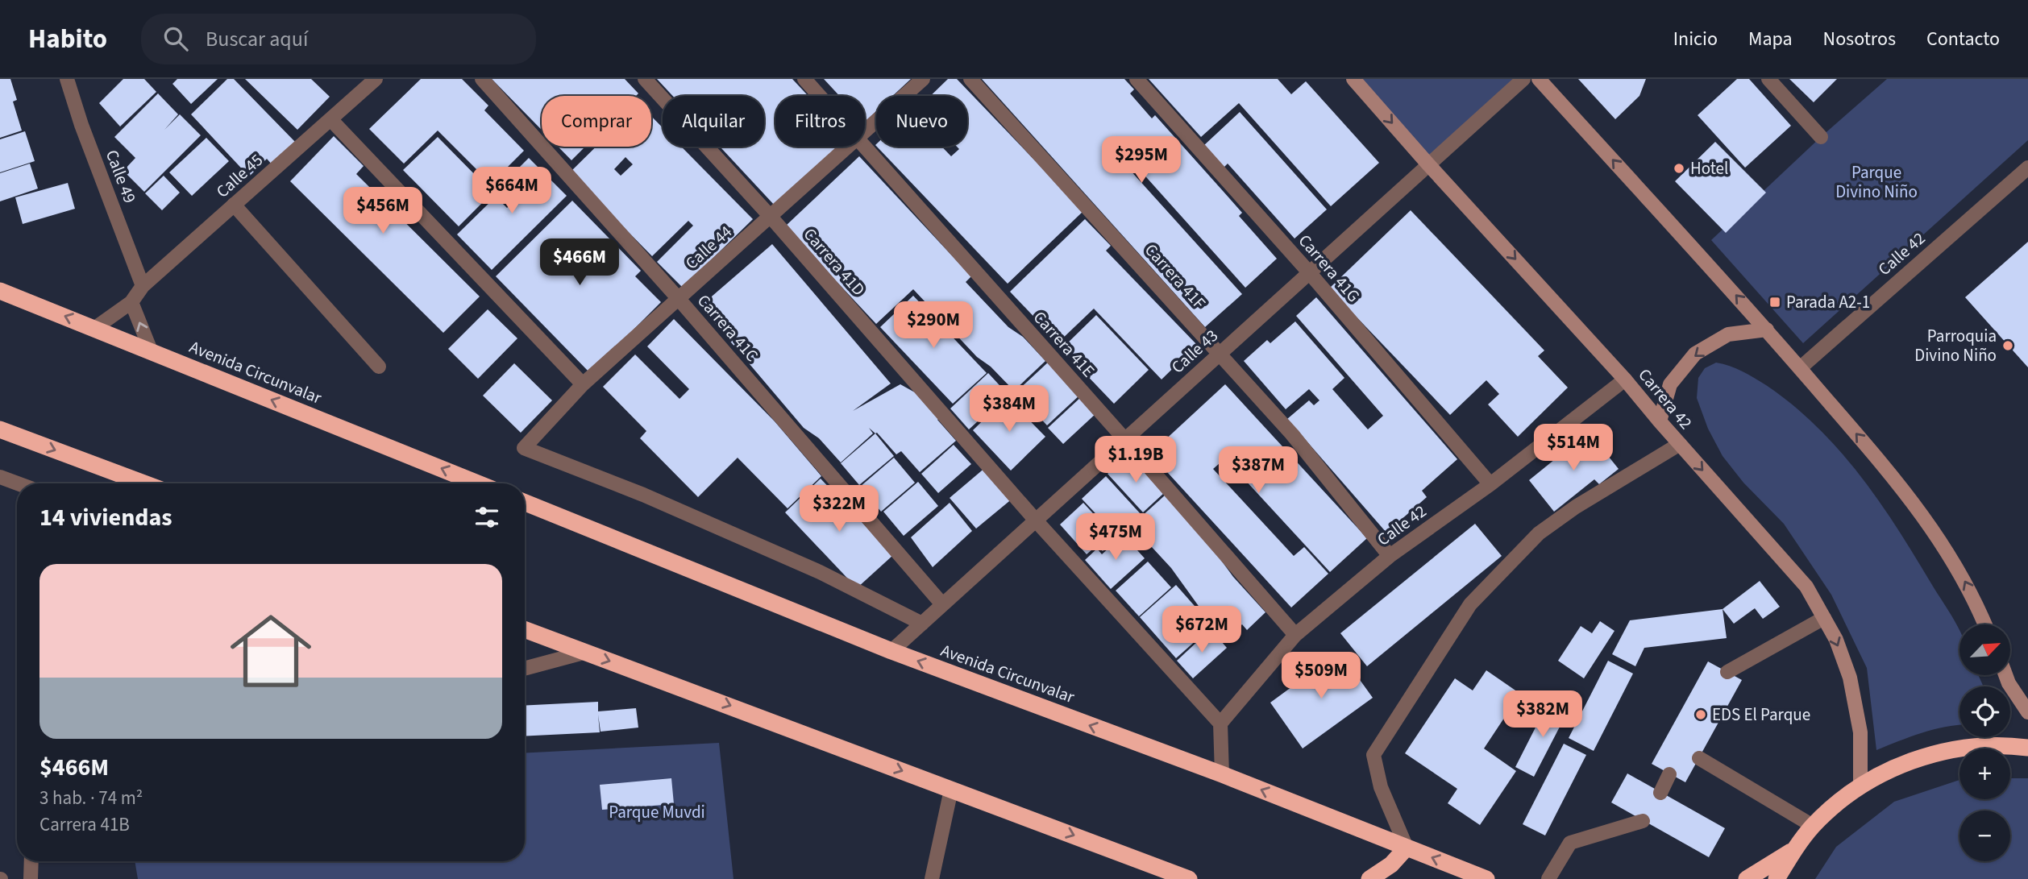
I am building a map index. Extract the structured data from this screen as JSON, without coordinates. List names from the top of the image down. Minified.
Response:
{"streets":{"highway":["Avenida Circunvalar"],"street":["Calle 45","Calle 49","Calle 44","Calle 42","Carrera 41D","Carrera 41G","Carrera 41F","Carrera 41C","Carrera 41E","Calle 43","Carrera 42"]},"crossings":[["Calle 45","Calle 49"],["Calle 45","Avenida Circunvalar"],["Calle 44","Carrera 41D"],["Calle 44","Carrera 41C"],["Calle 44","Calle 43"],["Calle 42","Carrera 41D"],["Calle 42","Carrera 41G"],["Calle 42","Carrera 41F"],["Calle 42","Carrera 41E"],["Calle 42","Carrera 42"],["Carrera 41D","Calle 43"],["Carrera 41G","Calle 43"],["Carrera 41F","Calle 43"],["Carrera 41C","Calle 43"],["Carrera 41E","Calle 43"],["Calle 43","Avenida Circunvalar"],["Calle 43","Carrera 42"]],"one_way":["Carrera 42"],"parks":["Parque Divino Niño","Parque Muvdi"],"places":{"other":["Hotel","Parroquia Divino Niño","EDS El Parque"],"transit":["Parada A2-1"]},"north":"top right","page":{"header":"Habito","search":"Buscar aquí","nav":["Inicio","Mapa","Nosotros","Contacto"],"chip":["Comprar","Alquilar","Filtros","Nuevo"],"price":["$295M","$664M","$456M","$466M","$290M","$384M","$514M","$1.19B","$387M","$322M","$475M","$672M","$509M","$382M"],"heading":"14 viviendas","list":[{"name":"$466M","note":"3 hab. · 74 m² · Carrera 41B"}],"map_buttons":["+","−"]}}
